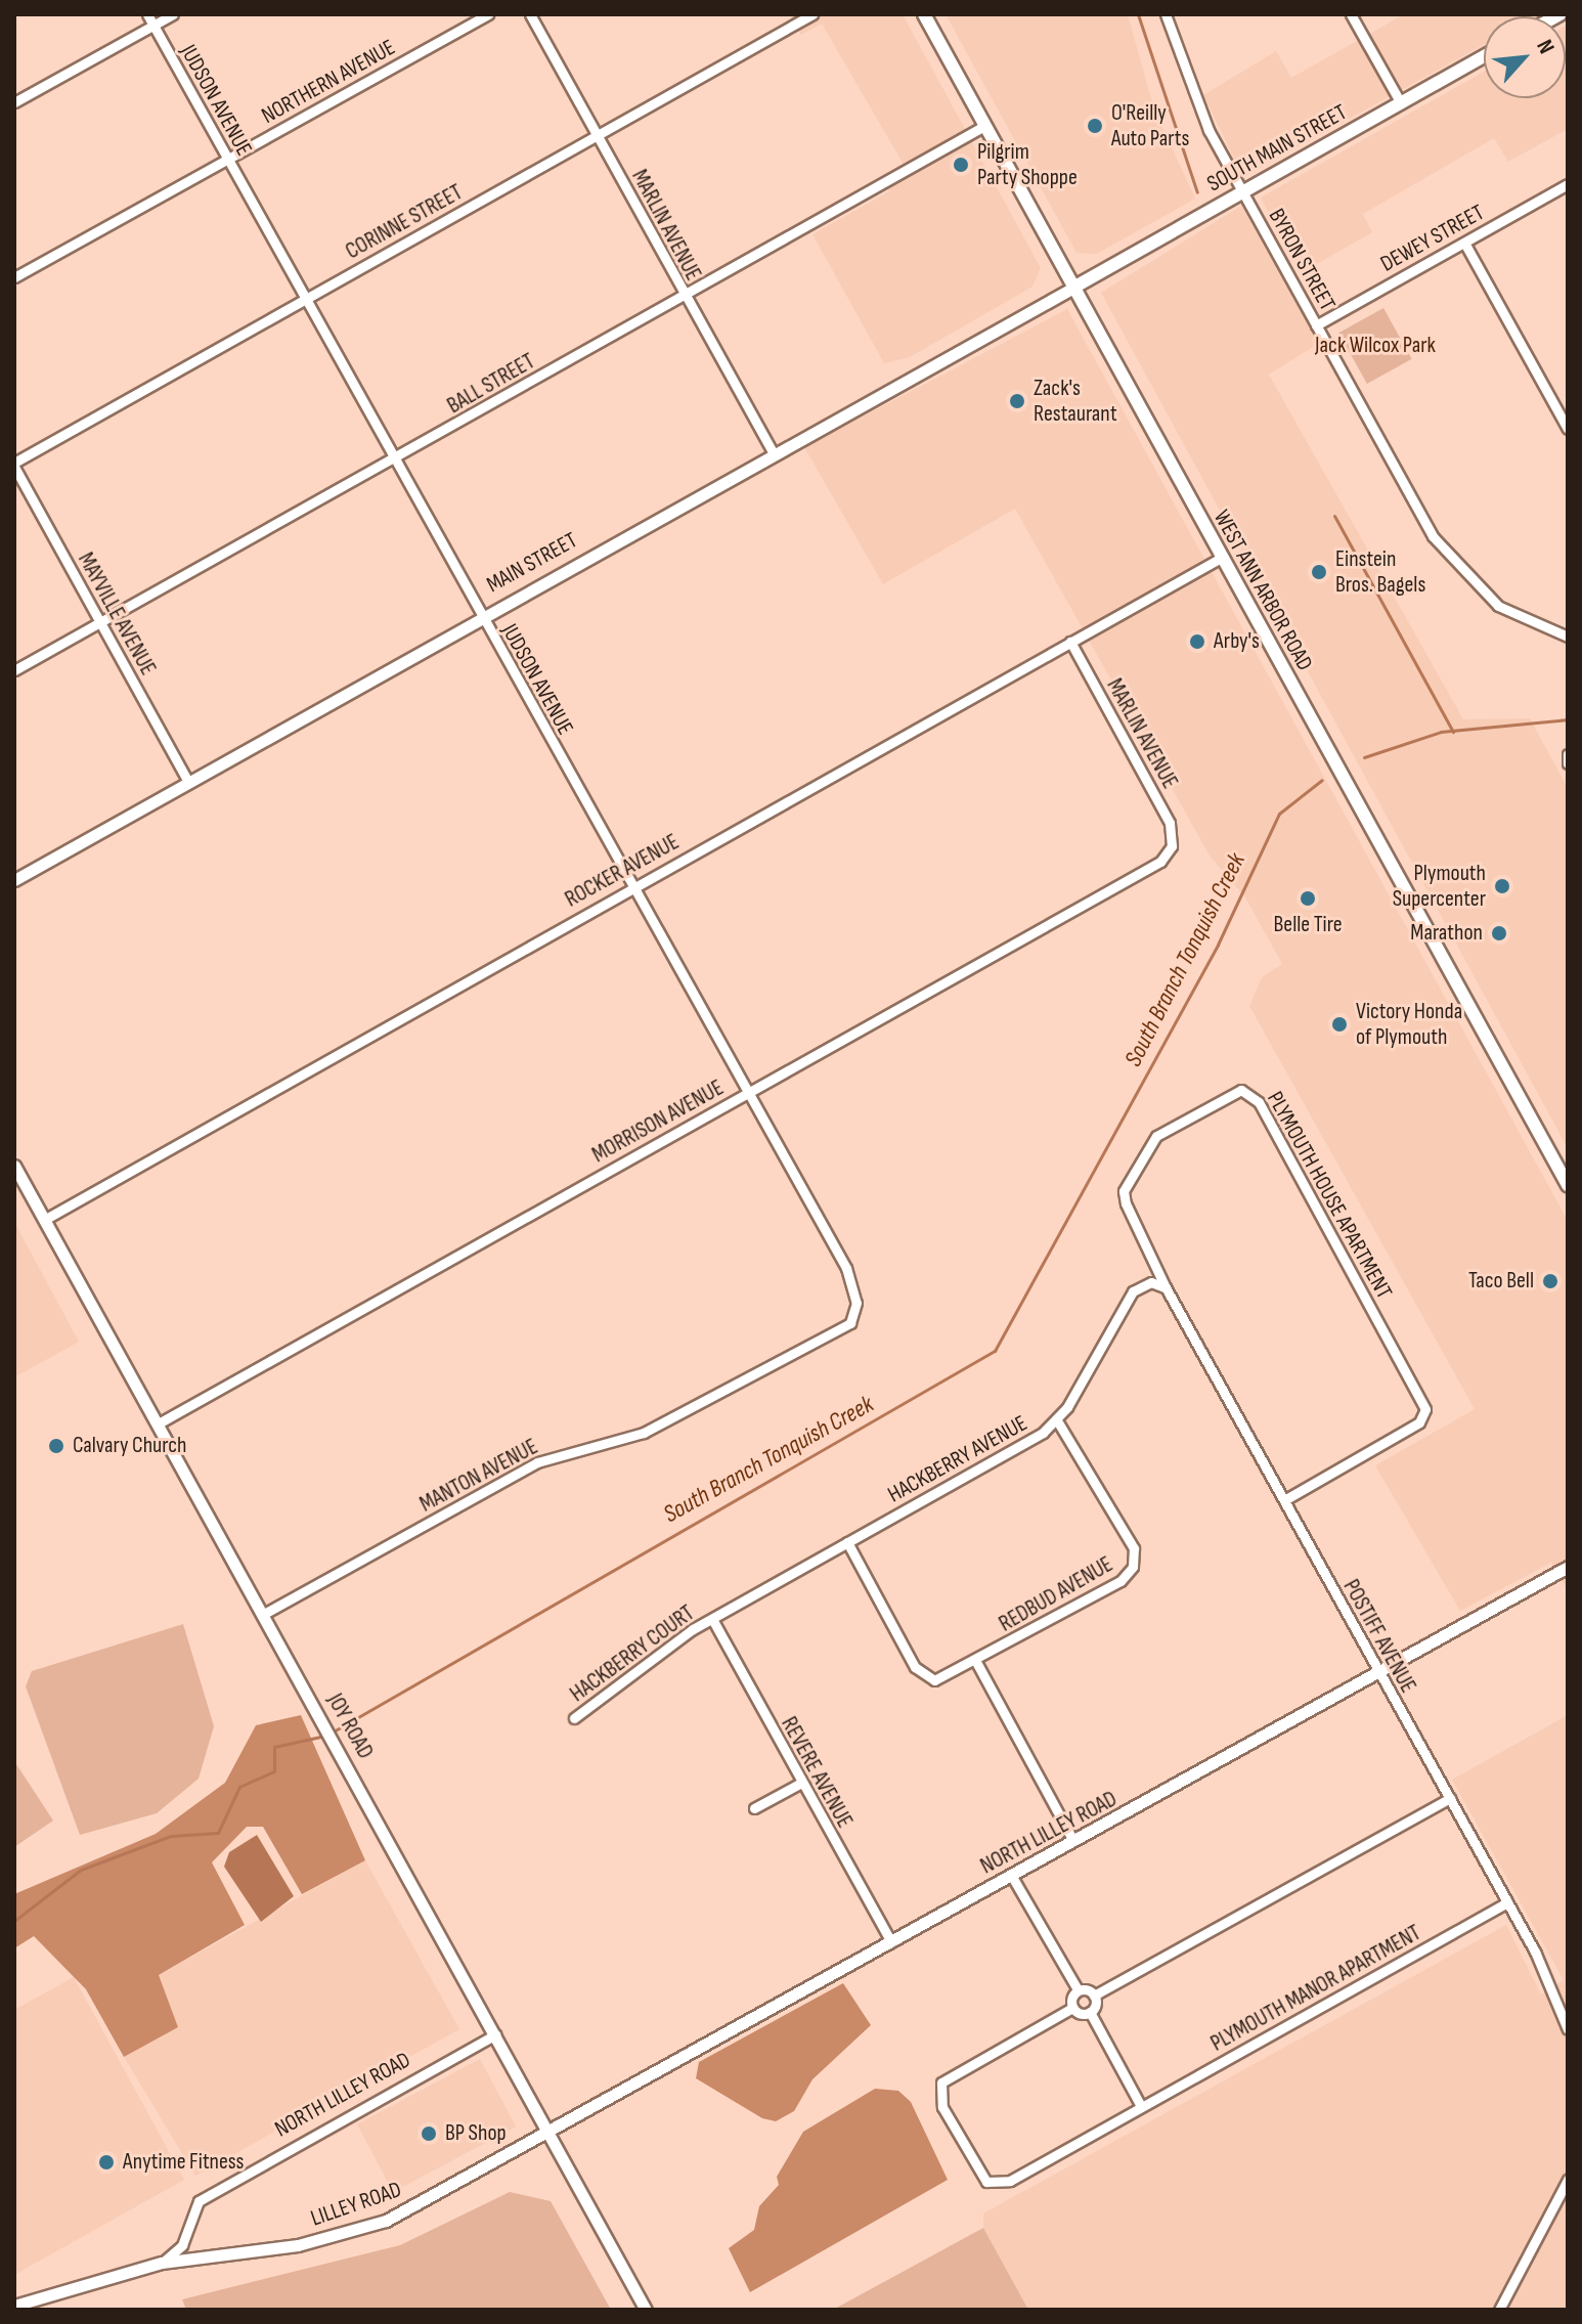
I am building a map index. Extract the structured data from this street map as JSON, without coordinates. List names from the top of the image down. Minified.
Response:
{"streets":{"main road":["SOUTH MAIN STREET","WEST ANN ARBOR ROAD"],"street":["NORTHERN AVENUE","JUDSON AVENUE","CORINNE STREET","MARLIN AVENUE","DEWEY STREET","BYRON STREET","BALL STREET","MAIN STREET","MAYVILLE AVENUE","ROCKER AVENUE","MORRISON AVENUE","PLYMOUTH HOUSE APARTMENT","HACKBERRY AVENUE","MANTON AVENUE","REDBUD AVENUE","POSTIFF AVENUE","HACKBERRY COURT","JOY ROAD","REVERE AVENUE","NORTH LILLEY ROAD","PLYMOUTH MANOR APARTMENT","LILLEY ROAD"]},"crossings":[["NORTHERN AVENUE","JUDSON AVENUE"],["JUDSON AVENUE","CORINNE STREET"],["JUDSON AVENUE","BALL STREET"],["JUDSON AVENUE","MAIN STREET"],["JUDSON AVENUE","ROCKER AVENUE"],["JUDSON AVENUE","MORRISON AVENUE"],["JUDSON AVENUE","MANTON AVENUE"],["SOUTH MAIN STREET","BYRON STREET"],["SOUTH MAIN STREET","MAIN STREET"],["SOUTH MAIN STREET","WEST ANN ARBOR ROAD"],["CORINNE STREET","MARLIN AVENUE"],["CORINNE STREET","MAYVILLE AVENUE"],["MARLIN AVENUE","BALL STREET"],["MARLIN AVENUE","MAIN STREET"],["MARLIN AVENUE","ROCKER AVENUE"],["MARLIN AVENUE","MORRISON AVENUE"],["DEWEY STREET","BYRON STREET"],["BALL STREET","WEST ANN ARBOR ROAD"],["BALL STREET","MAYVILLE AVENUE"],["MAIN STREET","WEST ANN ARBOR ROAD"],["MAIN STREET","MAYVILLE AVENUE"],["WEST ANN ARBOR ROAD","ROCKER AVENUE"],["ROCKER AVENUE","JOY ROAD"],["MORRISON AVENUE","JOY ROAD"],["PLYMOUTH HOUSE APARTMENT","HACKBERRY AVENUE"],["PLYMOUTH HOUSE APARTMENT","POSTIFF AVENUE"],["HACKBERRY AVENUE","REDBUD AVENUE"],["HACKBERRY AVENUE","POSTIFF AVENUE"],["HACKBERRY AVENUE","HACKBERRY COURT"],["HACKBERRY AVENUE","REVERE AVENUE"],["MANTON AVENUE","JOY ROAD"],["POSTIFF AVENUE","NORTH LILLEY ROAD"],["POSTIFF AVENUE","PLYMOUTH MANOR APARTMENT"],["HACKBERRY COURT","REVERE AVENUE"],["JOY ROAD","NORTH LILLEY ROAD"],["JOY ROAD","LILLEY ROAD"],["REVERE AVENUE","NORTH LILLEY ROAD"],["NORTH LILLEY ROAD","LILLEY ROAD"]],"water":["South Branch Tonquish Creek"],"parks":["Jack Wilcox Park"],"places":["O'Reilly Auto Parts","Pilgrim Party Shoppe","Zack's Restaurant","Einstein Bros. Bagels","Arby's","Plymouth Supercenter","Belle Tire","Marathon","Victory Honda of Plymouth","Taco Bell","Calvary Church","BP Shop","Anytime Fitness"],"north":"top right"}
